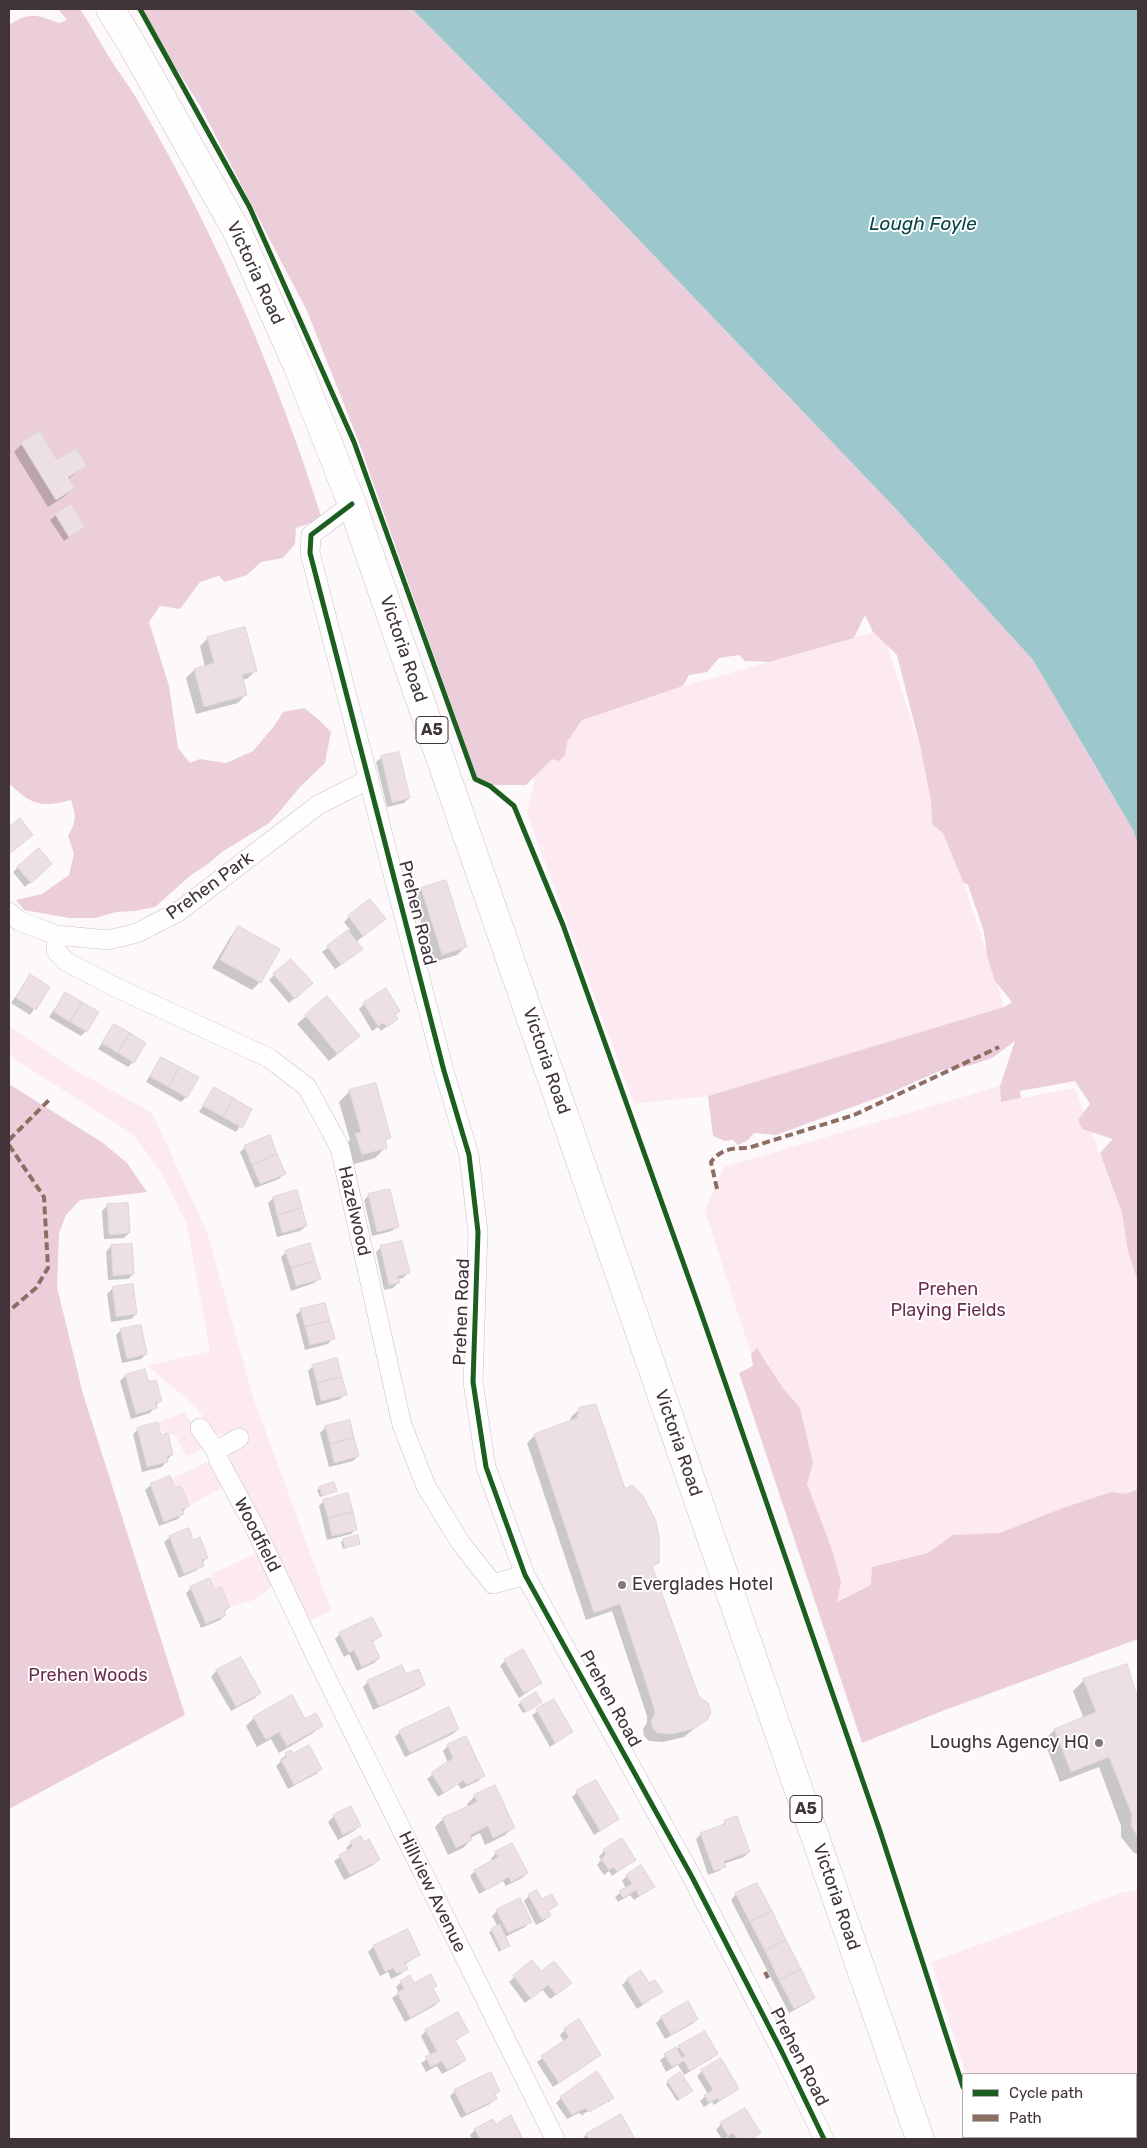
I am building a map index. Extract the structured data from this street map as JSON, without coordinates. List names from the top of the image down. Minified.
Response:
{"streets":{"highway":["Victoria Road","A5"],"street":["Prehen Park","Prehen Road","Hazelwood","Woodfield","Hillview Avenue"]},"crossings":[["Victoria Road","Prehen Road"],["Prehen Park","Prehen Road"],["Prehen Park","Hazelwood"],["Prehen Road","Hazelwood"],["Woodfield","Hillview Avenue"]],"water":["Lough Foyle"],"parks":["Prehen Playing Fields","Prehen Woods"],"places":["Everglades Hotel","Loughs Agency HQ"],"legend":["Cycle path","Path"]}
